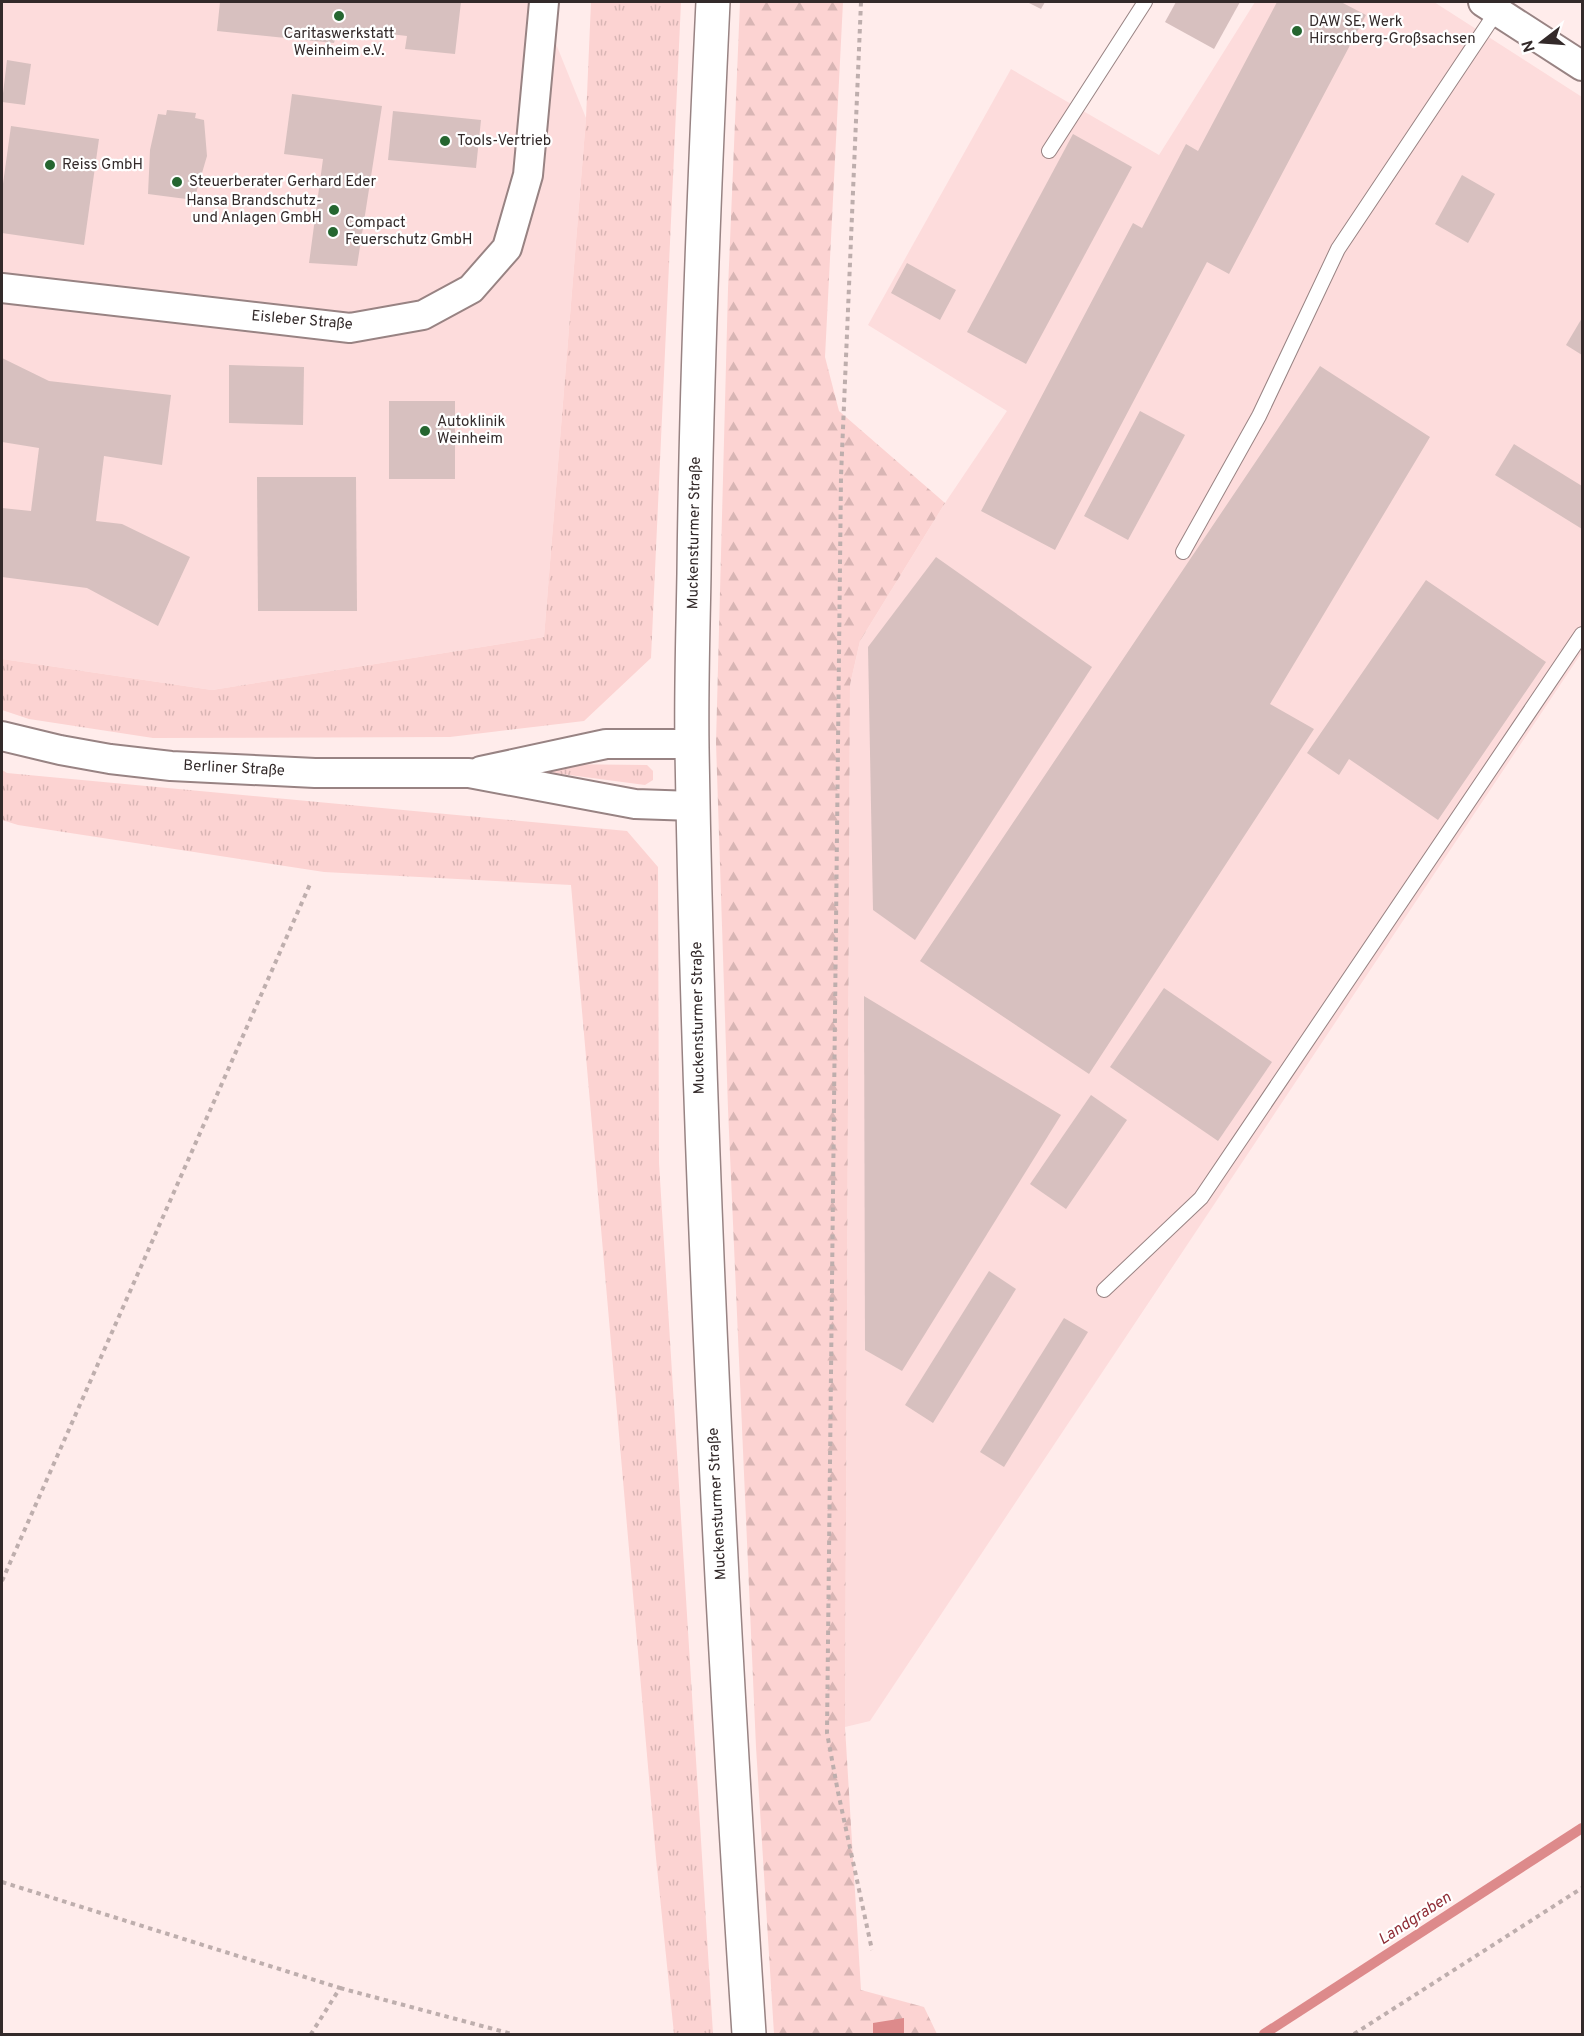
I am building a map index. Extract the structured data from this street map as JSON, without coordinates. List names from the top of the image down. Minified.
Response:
{"streets":{"main road":["Muckensturmer Straße"],"street":["Eisleber Straße","Berliner Straße"]},"crossings":[["Muckensturmer Straße","Berliner Straße"]],"water":["Landgraben"],"places":["Caritaswerkstatt Weinheim e.V.","DAW SE, Werk Hirschberg-Großsachsen","Tools-Vertrieb","Reiss GmbH","Steuerberater Gerhard Eder","Hansa Brandschutz- und Anlagen GmbH","Compact Feuerschutz GmbH","Autoklinik Weinheim"],"north":"left"}
